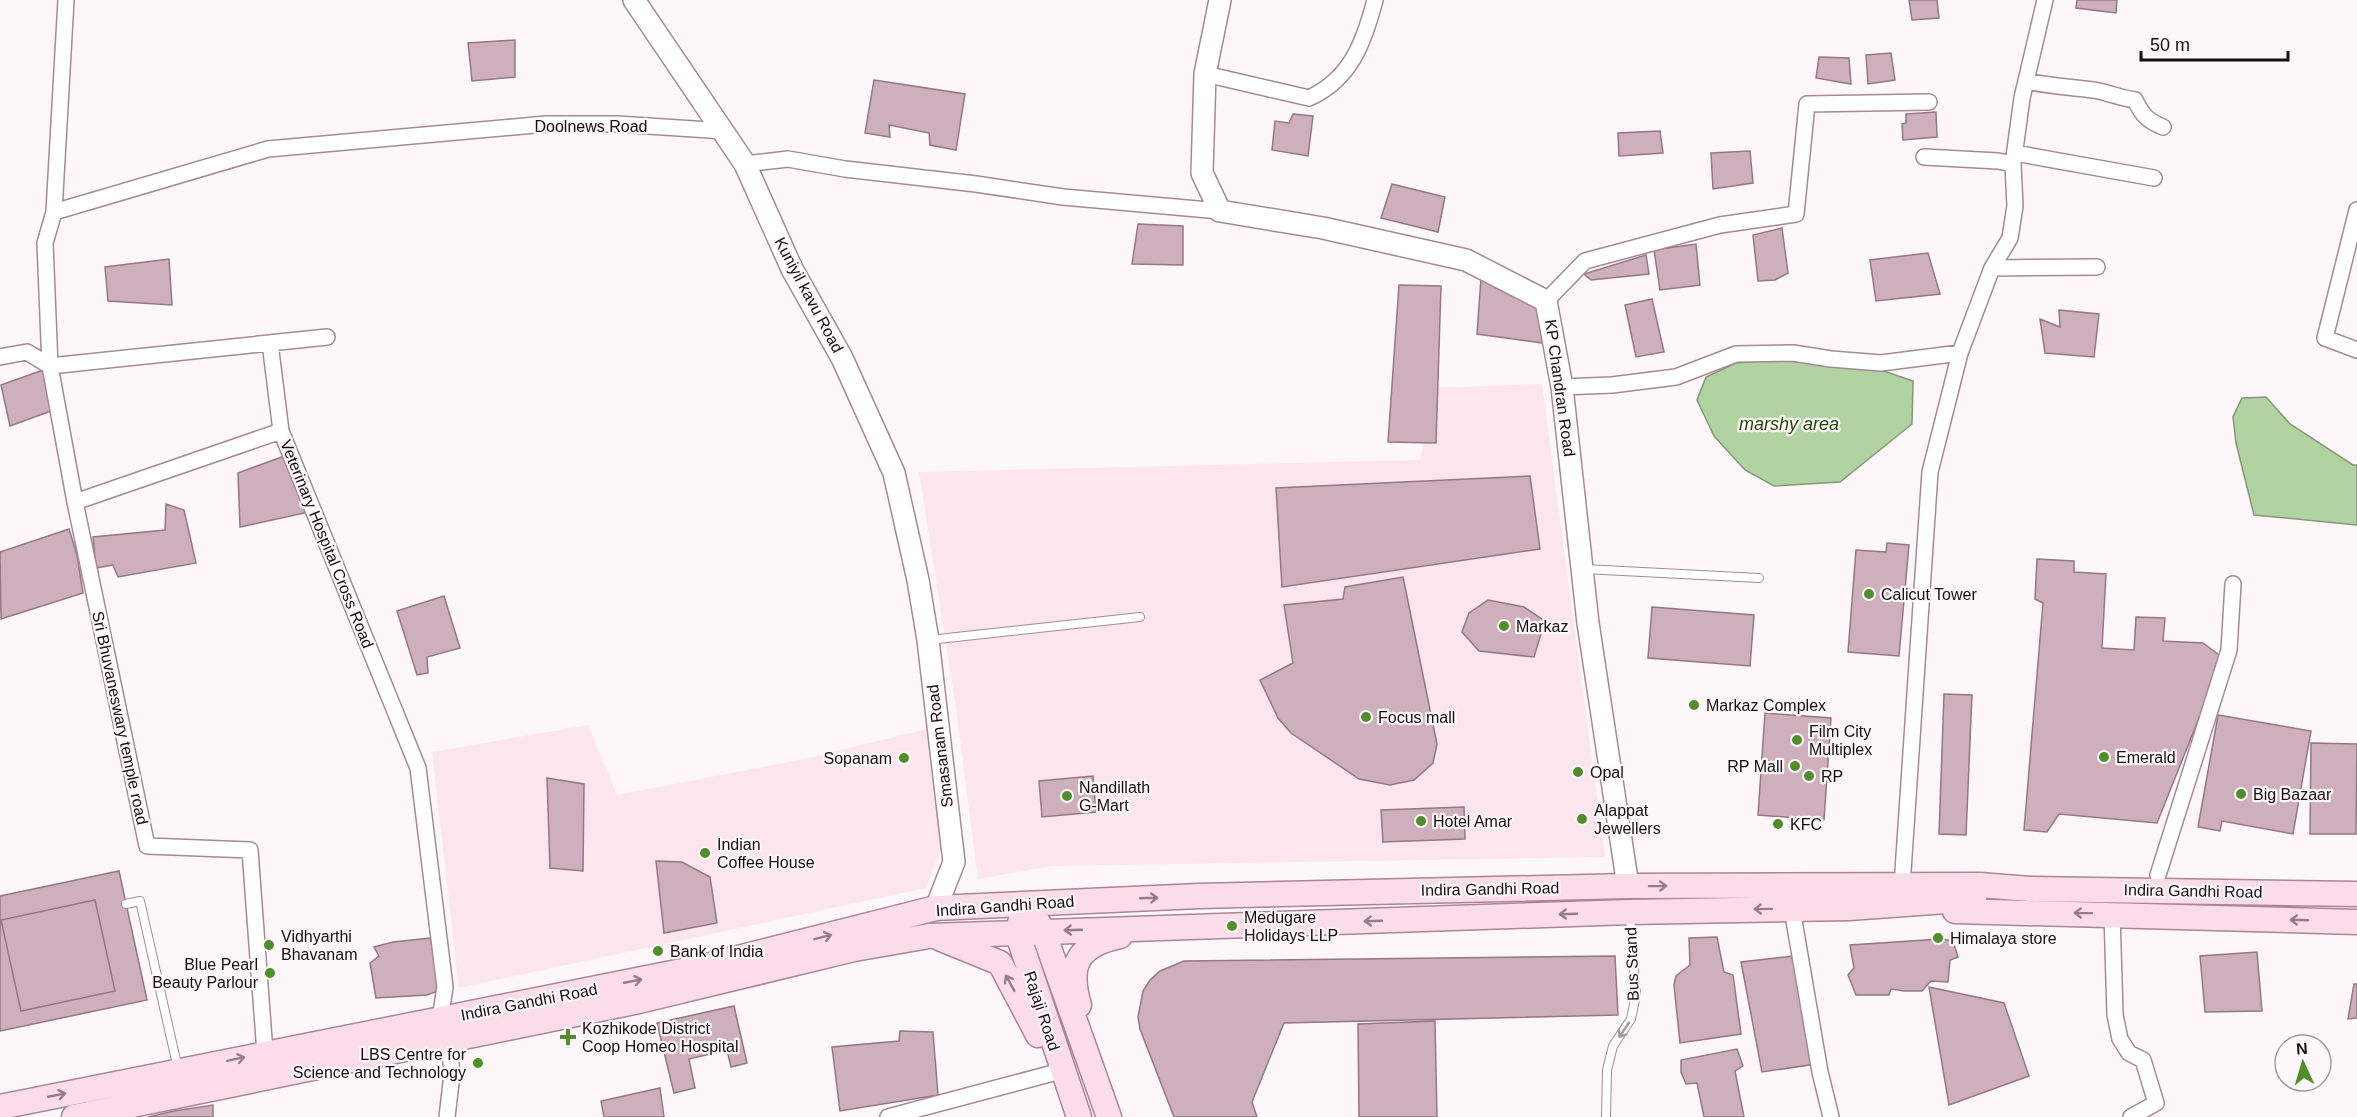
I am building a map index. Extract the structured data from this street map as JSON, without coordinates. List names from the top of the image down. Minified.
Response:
{"streets":{"main road":["Indira Gandhi Road","Rajaji Road"],"street":["Doolnews Road","Kuniyil kavu Road","KP Chandran Road","Veterinary Hospital Cross Road","Sri Bhuvaneswary temple road","Smasanam Road"],"lane":["Bus Stand"]},"crossings":[["Doolnews Road","Kuniyil kavu Road"],["Kuniyil kavu Road","Smasanam Road"],["KP Chandran Road","Indira Gandhi Road"],["Veterinary Hospital Cross Road","Sri Bhuvaneswary temple road"],["Veterinary Hospital Cross Road","Indira Gandhi Road"],["Sri Bhuvaneswary temple road","Indira Gandhi Road"],["Smasanam Road","Indira Gandhi Road"],["Indira Gandhi Road","Bus Stand"],["Indira Gandhi Road","Rajaji Road"]],"one_way":["Bus Stand"],"water":["marshy area"],"places":{"other":["Calicut Tower","Markaz","Markaz Complex","Focus mall","Film City Multiplex","Emerald","Sopanam","RP Mall","Opal","RP","Big Bazaar","Nandillath G-Mart","Alappat Jewellers","Hotel Amar","KFC","Indian Coffee House","Medugare Holidays LLP","Himalaya store","Vidhyarthi Bhavanam","Bank of India","Blue Pearl Beauty Parlour","LBS Centre for Science and Technology"],"health":["Kozhikode District Coop Homeo Hospital"]},"scale_bar":"50 m","north":"top"}
